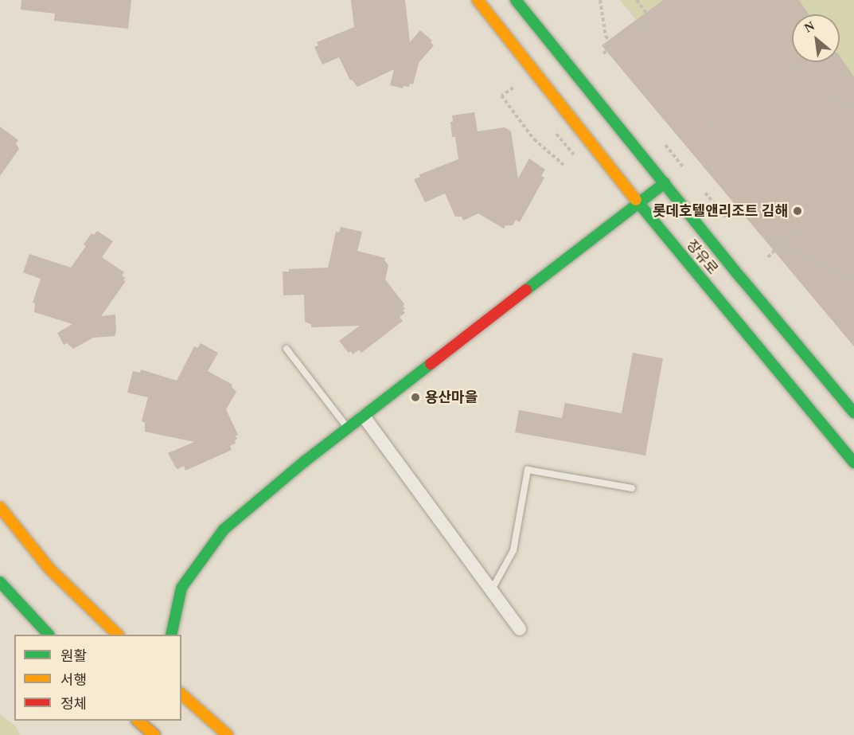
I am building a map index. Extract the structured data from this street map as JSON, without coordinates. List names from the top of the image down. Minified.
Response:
{"streets":{"main road":["장유로"]},"places":["롯데호텔앤리조트 김해","용산마을"],"legend":["원활","서행","정체"],"north":"top left"}
